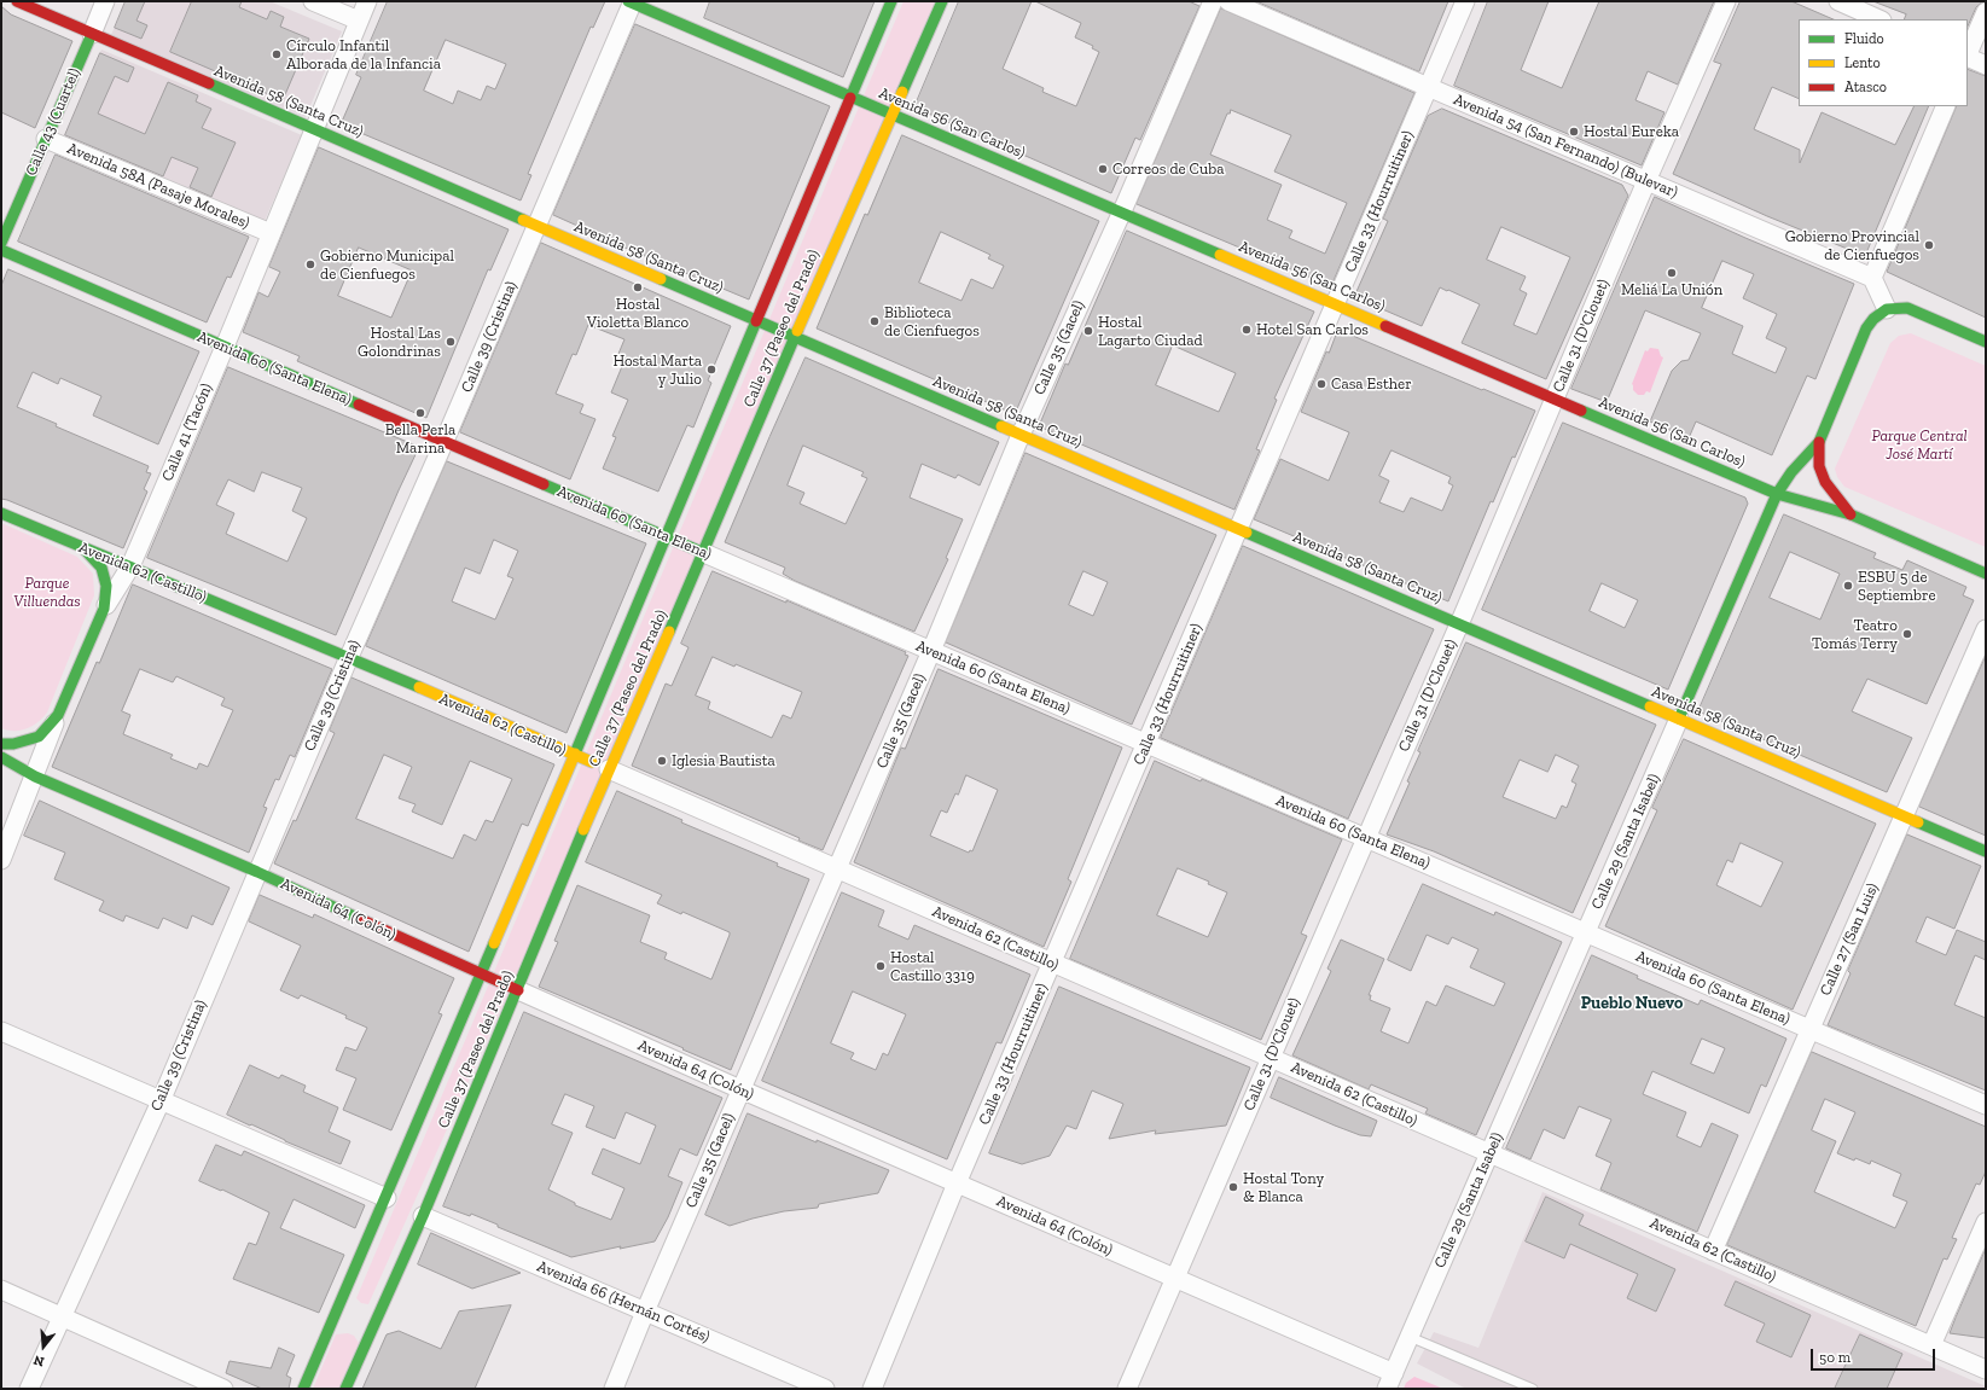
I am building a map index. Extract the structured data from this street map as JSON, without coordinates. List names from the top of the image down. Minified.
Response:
{"streets":{"main road":["Avenida 58 (Santa Cruz)","Calle 43 (Cuartel)","Avenida 56 (San Carlos)","Calle 37 (Paseo del Prado)","Avenida 60 (Santa Elena)","Calle 41 (Tacón)","Avenida 62 (Castillo)","Calle 29 (Santa Isabel)","Avenida 64 (Colón)"],"street":["Avenida 54 (San Fernando) (Bulevar)","Avenida 58A (Pasaje Morales)","Calle 33 (Hourruitiner)","Calle 31 (D'Clouet)","Calle 39 (Cristina)","Calle 35 (Gacel)","Calle 27 (San Luis)","Avenida 66 (Hernán Cortés)"]},"crossings":[["Avenida 58 (Santa Cruz)","Calle 43 (Cuartel)"],["Avenida 58 (Santa Cruz)","Calle 33 (Hourruitiner)"],["Avenida 58 (Santa Cruz)","Calle 37 (Paseo del Prado)"],["Avenida 58 (Santa Cruz)","Calle 31 (D'Clouet)"],["Avenida 58 (Santa Cruz)","Calle 39 (Cristina)"],["Avenida 58 (Santa Cruz)","Calle 35 (Gacel)"],["Avenida 58 (Santa Cruz)","Calle 41 (Tacón)"],["Avenida 58 (Santa Cruz)","Calle 29 (Santa Isabel)"],["Avenida 58 (Santa Cruz)","Calle 27 (San Luis)"],["Calle 43 (Cuartel)","Avenida 58A (Pasaje Morales)"],["Avenida 56 (San Carlos)","Calle 33 (Hourruitiner)"],["Avenida 56 (San Carlos)","Calle 37 (Paseo del Prado)"],["Avenida 56 (San Carlos)","Calle 31 (D'Clouet)"],["Avenida 56 (San Carlos)","Calle 39 (Cristina)"],["Avenida 56 (San Carlos)","Calle 35 (Gacel)"],["Avenida 56 (San Carlos)","Calle 29 (Santa Isabel)"],["Avenida 54 (San Fernando) (Bulevar)","Calle 33 (Hourruitiner)"],["Avenida 54 (San Fernando) (Bulevar)","Calle 31 (D'Clouet)"],["Avenida 58A (Pasaje Morales)","Calle 41 (Tacón)"],["Calle 33 (Hourruitiner)","Avenida 60 (Santa Elena)"],["Calle 33 (Hourruitiner)","Avenida 62 (Castillo)"],["Calle 33 (Hourruitiner)","Avenida 64 (Colón)"],["Calle 37 (Paseo del Prado)","Avenida 60 (Santa Elena)"],["Calle 37 (Paseo del Prado)","Avenida 62 (Castillo)"],["Calle 37 (Paseo del Prado)","Avenida 64 (Colón)"],["Calle 37 (Paseo del Prado)","Avenida 66 (Hernán Cortés)"],["Calle 31 (D'Clouet)","Avenida 60 (Santa Elena)"],["Calle 31 (D'Clouet)","Avenida 62 (Castillo)"],["Calle 31 (D'Clouet)","Avenida 64 (Colón)"],["Calle 39 (Cristina)","Avenida 60 (Santa Elena)"],["Calle 39 (Cristina)","Avenida 62 (Castillo)"],["Calle 39 (Cristina)","Avenida 64 (Colón)"],["Calle 35 (Gacel)","Avenida 60 (Santa Elena)"],["Calle 35 (Gacel)","Avenida 62 (Castillo)"],["Calle 35 (Gacel)","Avenida 64 (Colón)"],["Calle 35 (Gacel)","Avenida 66 (Hernán Cortés)"],["Avenida 60 (Santa Elena)","Calle 41 (Tacón)"],["Avenida 60 (Santa Elena)","Calle 29 (Santa Isabel)"],["Avenida 60 (Santa Elena)","Calle 27 (San Luis)"],["Calle 41 (Tacón)","Avenida 62 (Castillo)"],["Calle 41 (Tacón)","Avenida 64 (Colón)"],["Avenida 62 (Castillo)","Calle 29 (Santa Isabel)"],["Avenida 62 (Castillo)","Calle 27 (San Luis)"],["Calle 29 (Santa Isabel)","Avenida 64 (Colón)"]],"districts":["Pueblo Nuevo"],"parks":["Parque Central José Martí","Parque Villuendas"],"places":["Círculo Infantil Alborada de la Infancia","Hostal Eureka","Correos de Cuba","Gobierno Provincial de Cienfuegos","Gobierno Municipal de Cienfuegos","Meliá La Unión","Hostal Violetta Blanco","Biblioteca de Cienfuegos","Hotel San Carlos","Hostal Lagarto Ciudad","Hostal Las Golondrinas","Hostal Marta y Julio","Casa Esther","Bella Perla Marina","ESBU 5 de Septiembre","Teatro Tomás Terry","Iglesia Bautista","Hostal Castillo 3319","Hostal Tony & Blanca"],"legend":["Fluido","Lento","Atasco"],"scale_bar":"50 m","north":"bottom"}
